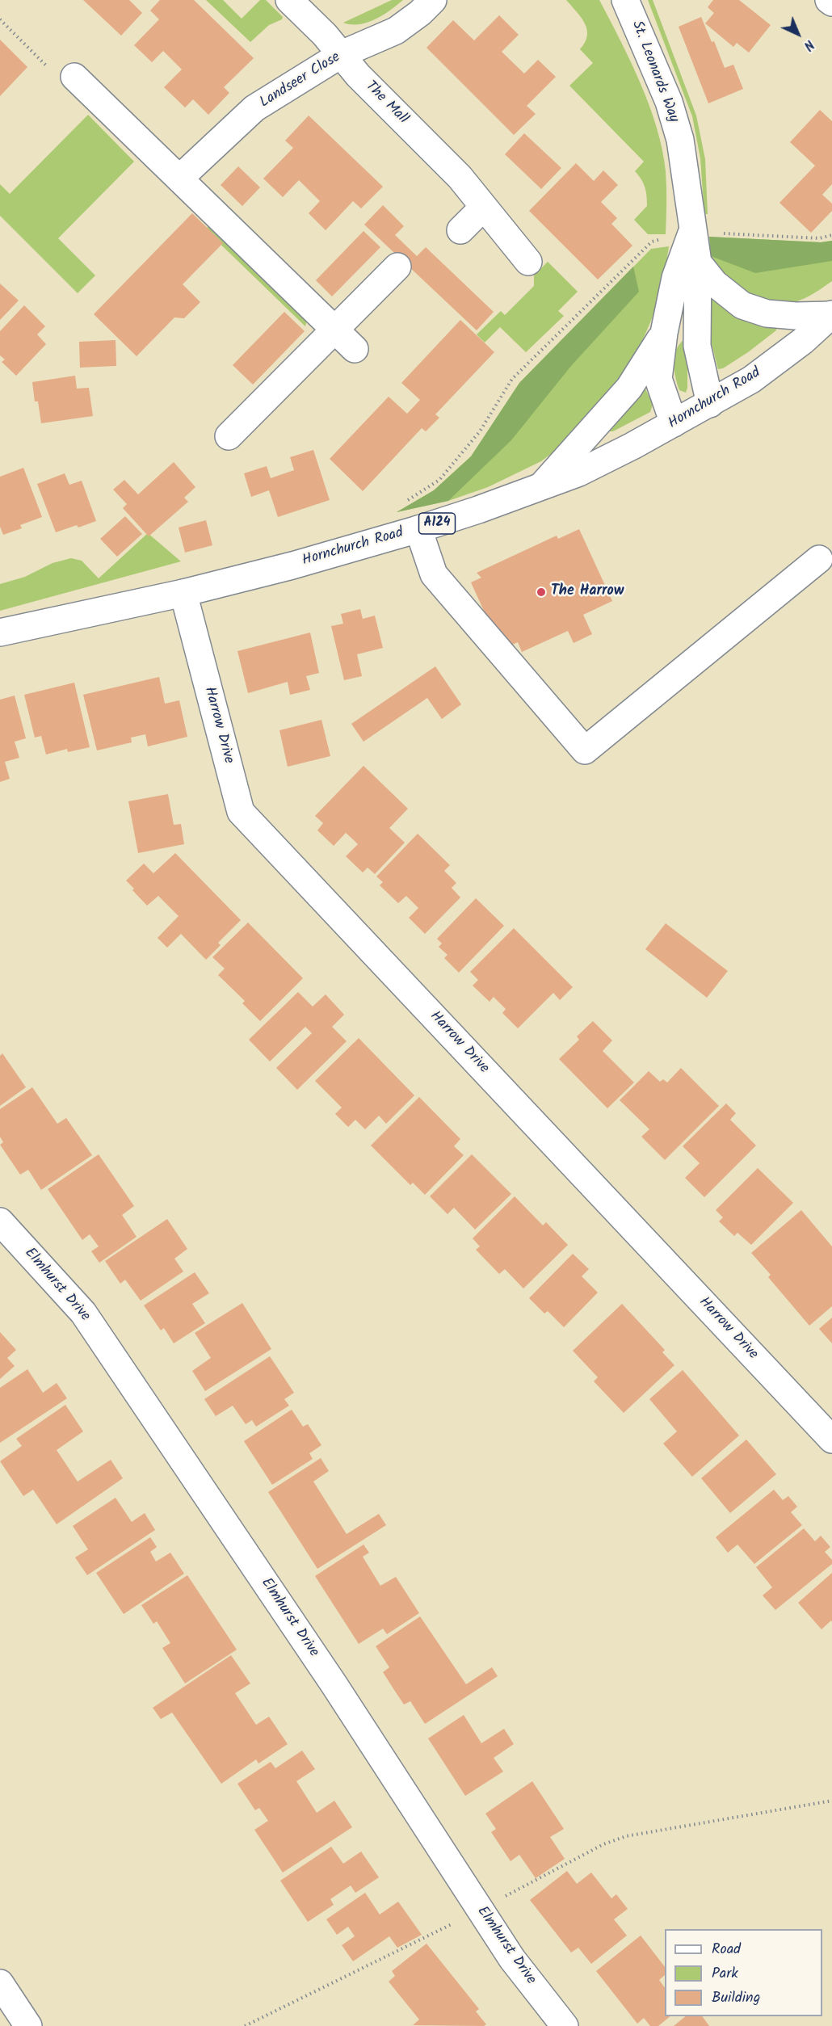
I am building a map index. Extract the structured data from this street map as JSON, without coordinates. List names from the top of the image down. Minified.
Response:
{"streets":{"street":["St. Leonards Way","Landseer Close","The Mall","Hornchurch Road","A124","Harrow Drive","Elmhurst Drive"]},"crossings":[["St. Leonards Way","Hornchurch Road"],["Landseer Close","The Mall"],["Hornchurch Road","Harrow Drive"]],"places":["The Harrow"],"legend":["Road","Park","Building"],"north":"bottom right"}
